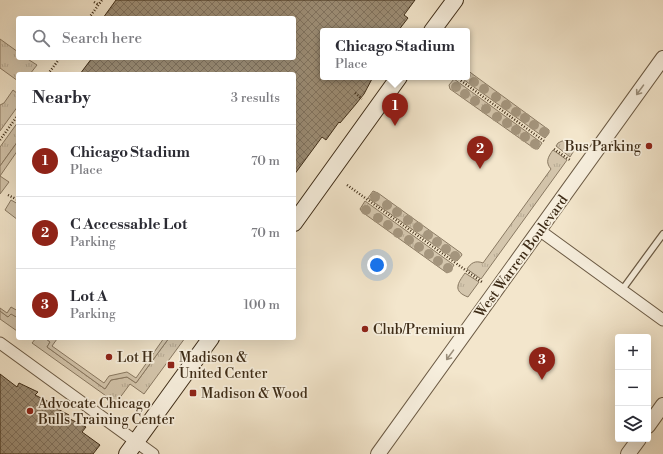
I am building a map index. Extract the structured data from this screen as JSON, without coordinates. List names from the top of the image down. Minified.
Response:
{"streets":{"street":["West Warren Boulevard"]},"one_way":["West Warren Boulevard"],"places":{"other":["Bus Parking","Club/Premium","Lot H","Advocate Chicago Bulls Training Center"],"transit":["Madison & United Center","Madison & Wood"]},"page":{"search":"Search here","popup":["Chicago Stadium","Place"],"heading":["Nearby","3 results"],"pins":["1","2","3"],"list":[{"mark":"1","name":"Chicago Stadium","note":"Place","value":"70 m"},{"mark":"2","name":"C Accessable Lot","note":"Parking","value":"70 m"},{"mark":"3","name":"Lot A","note":"Parking","value":"100 m"}],"map_buttons":["+","−"]}}
